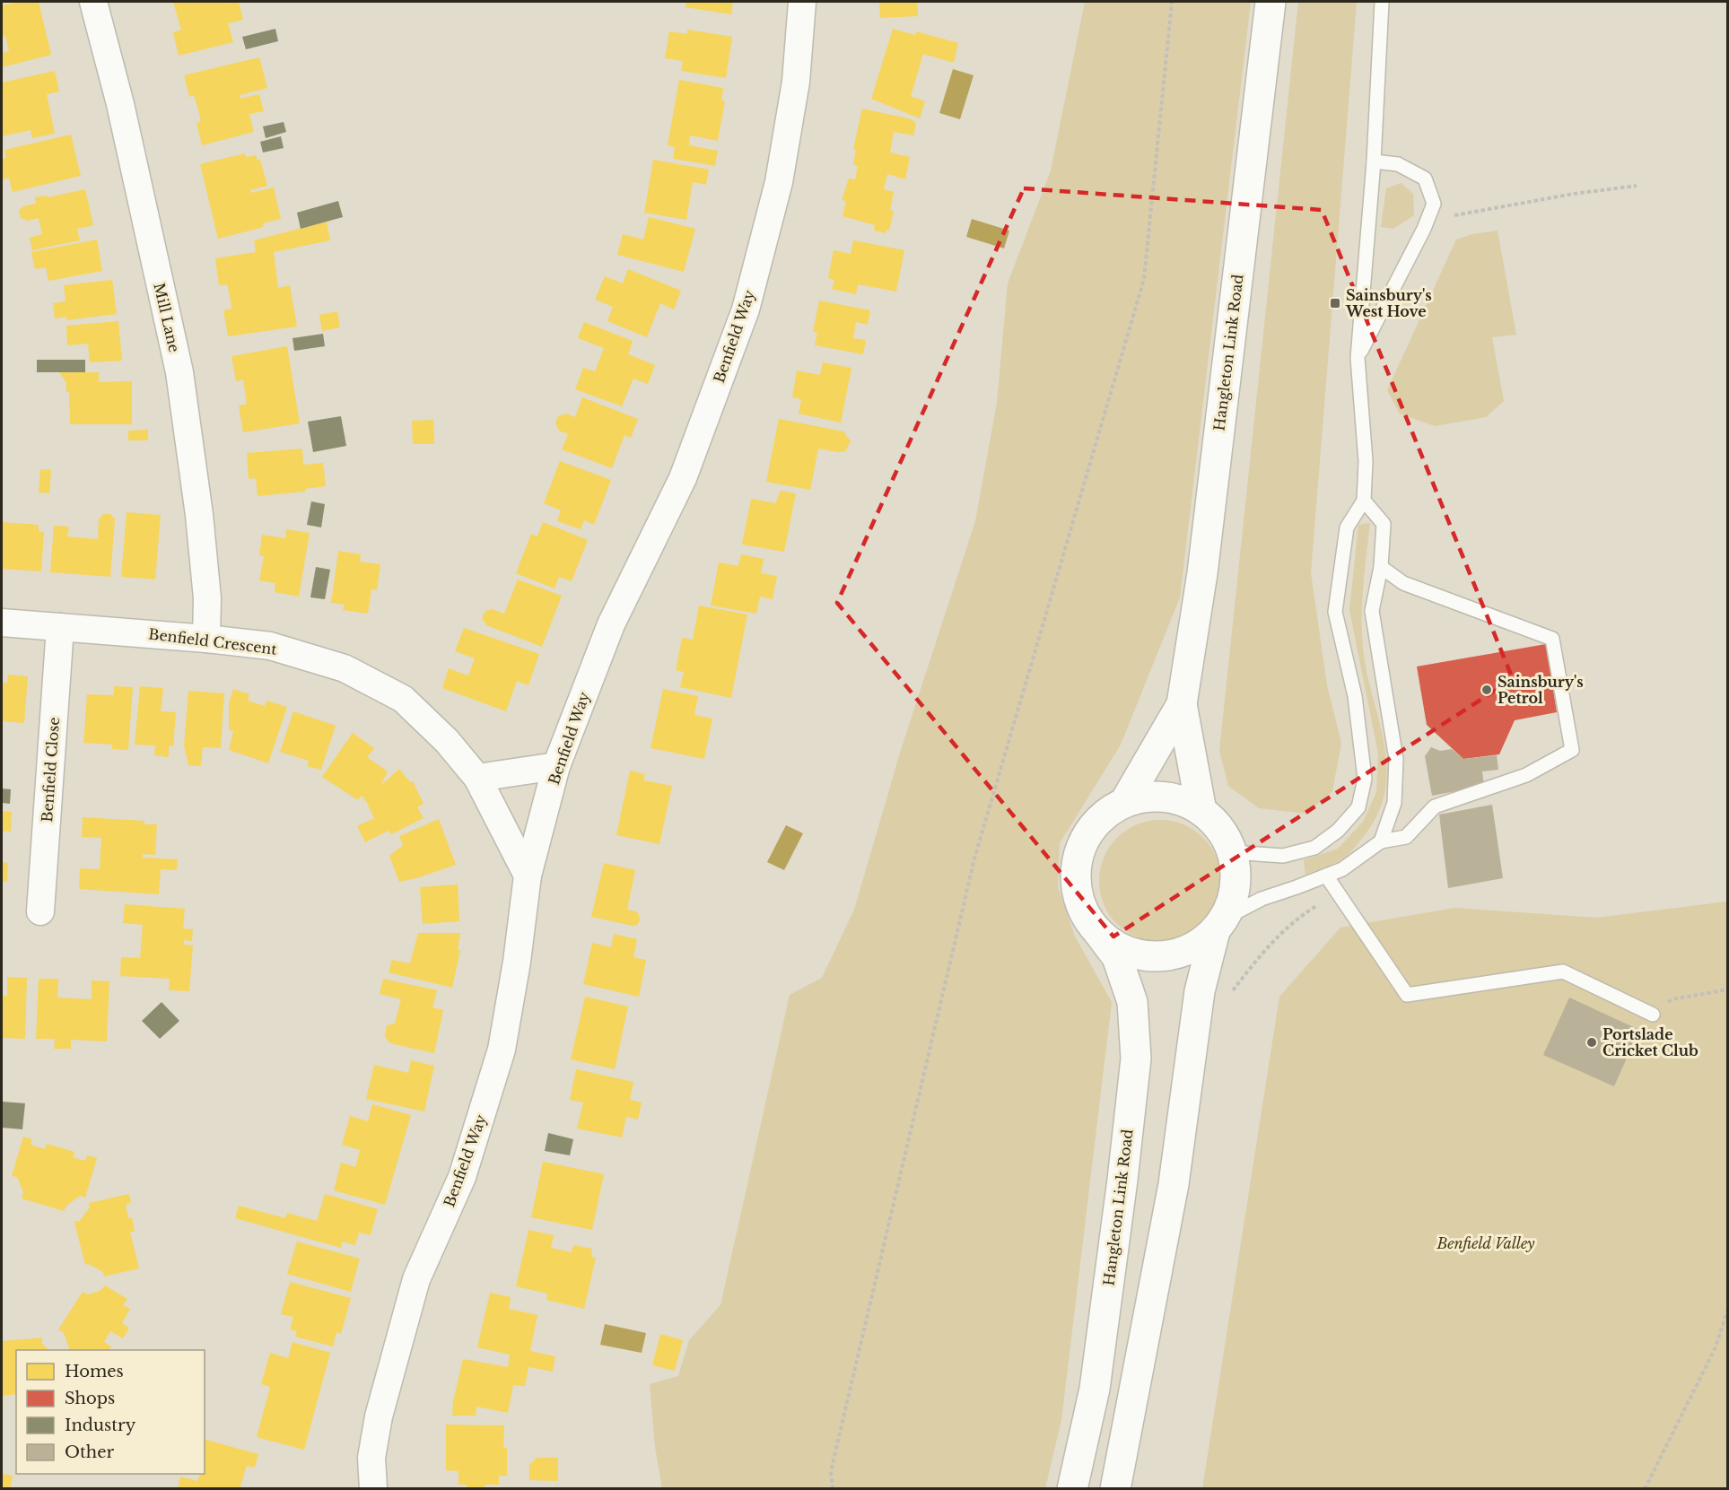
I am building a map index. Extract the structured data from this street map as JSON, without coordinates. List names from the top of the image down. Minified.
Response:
{"streets":{"highway":["Hangleton Link Road"],"street":["Mill Lane","Benfield Way","Benfield Crescent","Benfield Close"]},"crossings":[["Mill Lane","Benfield Crescent"],["Benfield Way","Benfield Crescent"],["Benfield Crescent","Benfield Close"]],"parks":["Benfield Valley"],"places":{"transit":["Sainsbury's West Hove"],"other":["Sainsbury's Petrol","Portslade Cricket Club"]},"legend":["Homes","Shops","Industry","Other"]}
